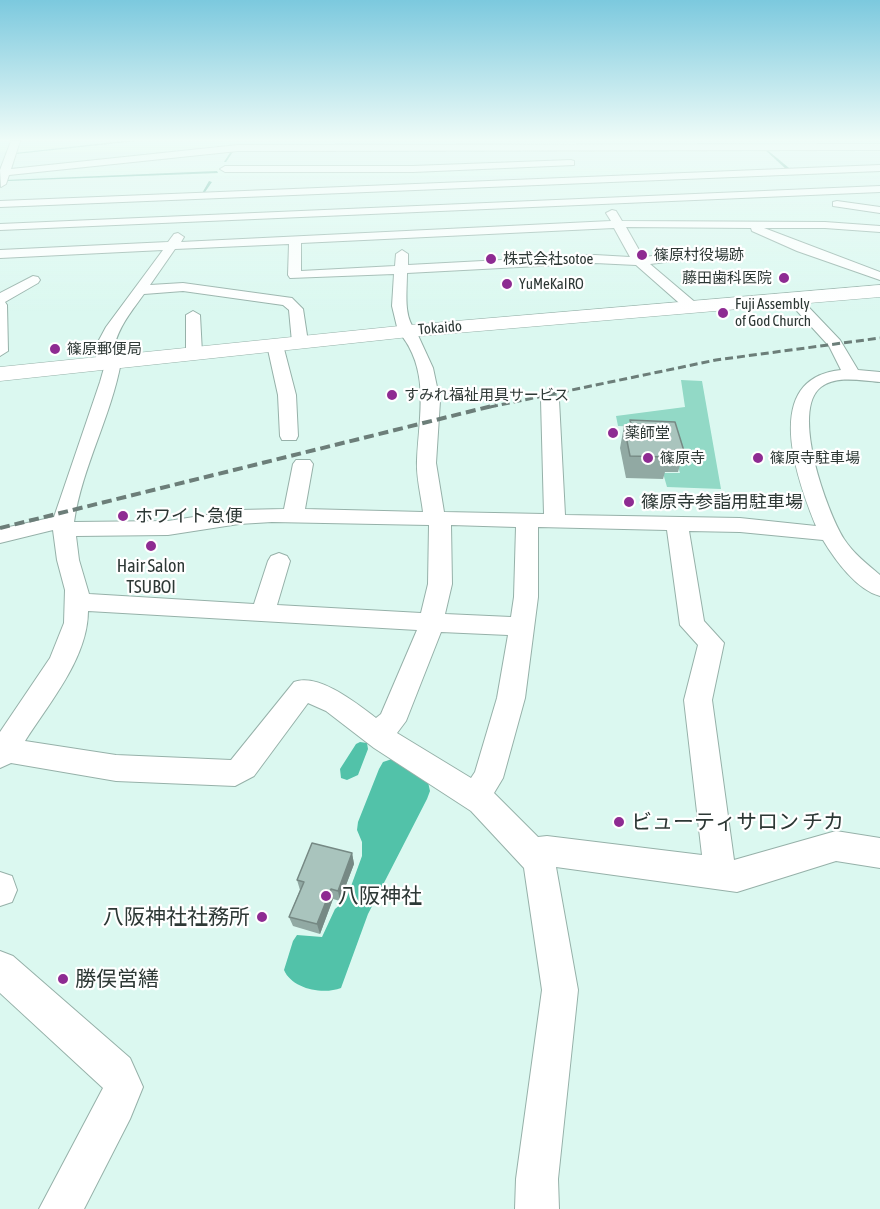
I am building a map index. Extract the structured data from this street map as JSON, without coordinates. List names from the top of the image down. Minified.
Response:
{"streets":{"main road":["Tokaido"]},"places":["篠原村役場跡","株式会社sotoe","藤田歯科医院","YuMeKaIRO","Fuji Assembly of God Church","篠原郵便局","すみれ福祉用具サービス","薬師堂","篠原寺","篠原寺駐車場","篠原寺参詣用駐車場","ホワイト急便","Hair Salon TSUBOI","ビューティサロン チカ","八阪神社","八阪神社社務所","勝俣営繕"]}
